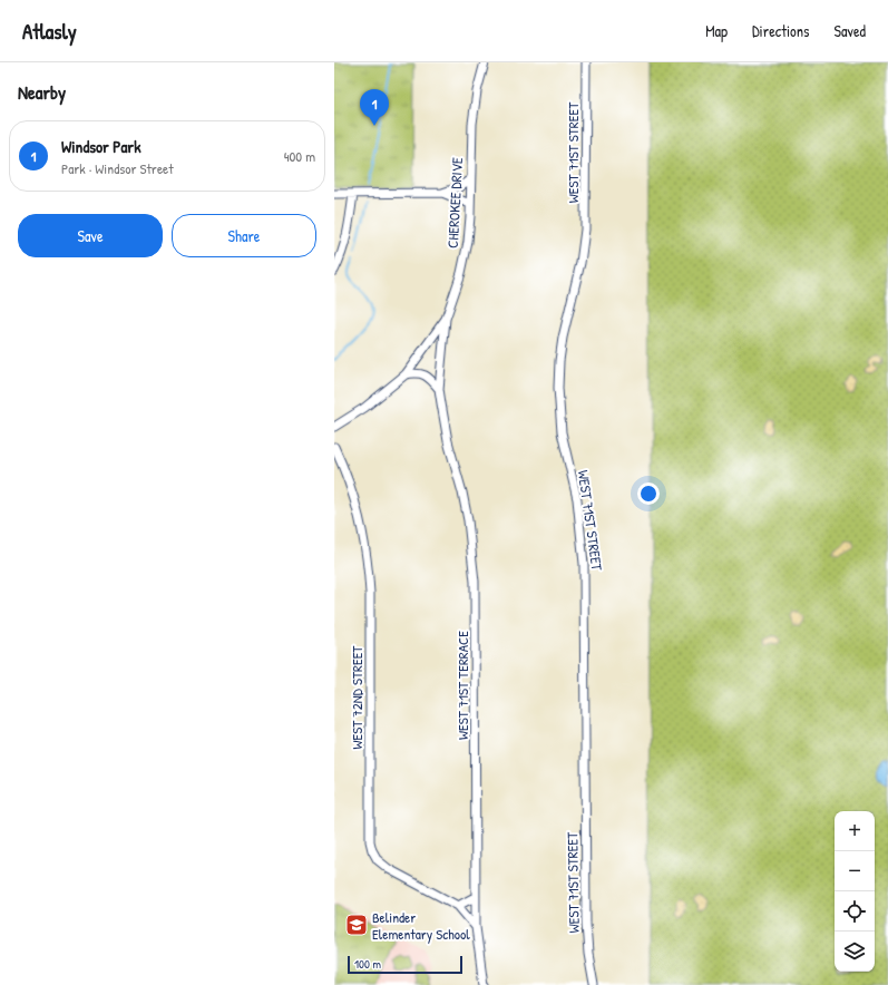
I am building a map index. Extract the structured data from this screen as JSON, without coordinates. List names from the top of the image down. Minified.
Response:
{"streets":{"street":["WEST 71ST STREET","CHEROKEE DRIVE","WEST 71ST TERRACE","WEST 72ND STREET"]},"crossings":[["CHEROKEE DRIVE","WEST 71ST TERRACE"],["WEST 71ST TERRACE","WEST 72ND STREET"]],"places":{"school or university":["Belinder Elementary School"]},"scale_bar":"100 m","page":{"header":"Atlasly","nav":["Map","Directions","Saved"],"heading":"Nearby","pins":"1","list":[{"mark":"1","name":"Windsor Park","note":"Park · Windsor Street","value":"400 m"}],"buttons":["Save","Share"],"map_buttons":["+","−"],"scale":"100 m"}}
